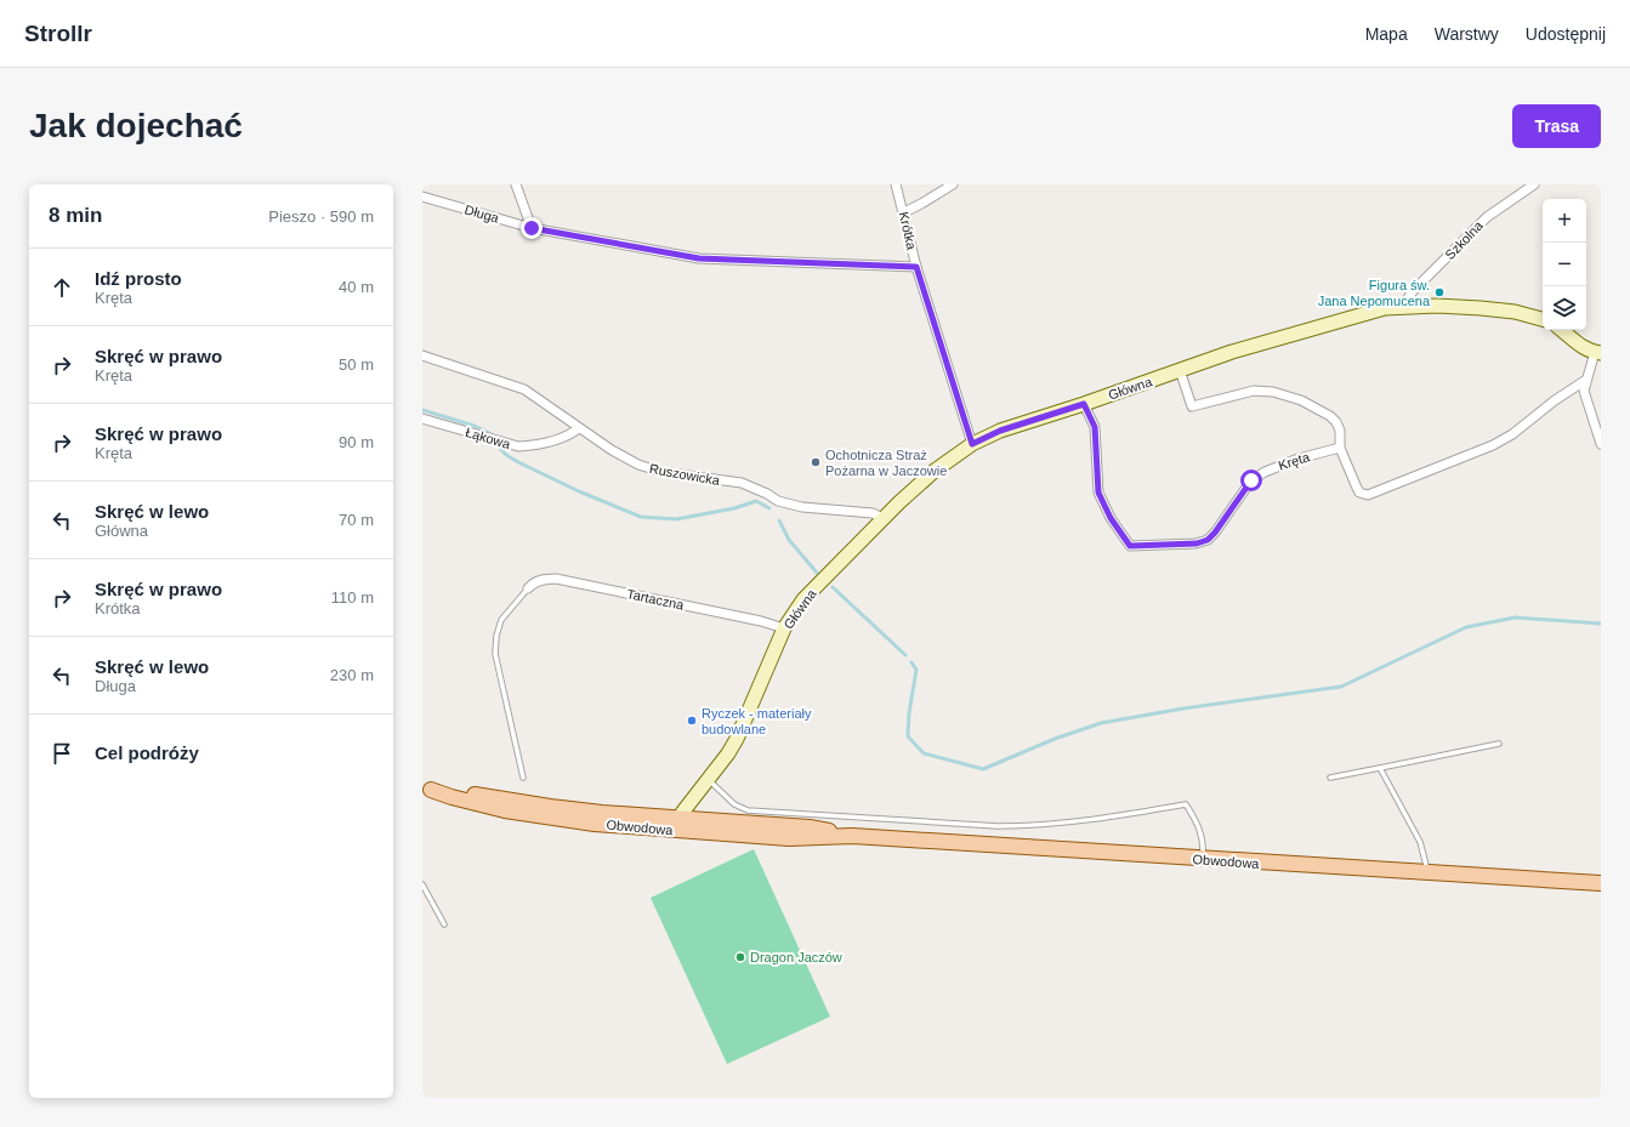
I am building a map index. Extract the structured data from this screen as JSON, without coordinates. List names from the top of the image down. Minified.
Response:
{"streets":{"main road":["Obwodowa"],"street":["Długa","Krótka","Szkolna","Główna","Łąkowa","Kręta","Ruszowicka","Tartaczna"]},"crossings":[["Długa","Krótka"],["Krótka","Główna"],["Szkolna","Główna"],["Główna","Kręta"],["Główna","Ruszowicka"],["Główna","Tartaczna"],["Główna","Obwodowa"],["Łąkowa","Ruszowicka"]],"places":["Figura św. Jana Nepomucena","Ochotnicza Straż Pożarna w Jaczowie","Ryczek - materiały budowlane","Dragon Jaczów"],"page":{"header":"Strollr","nav":["Mapa","Warstwy","Udostępnij"],"buttons":"Trasa","title":"Jak dojechać","heading":["8 min","Pieszo · 590 m"],"map_buttons":["+","−"],"list":[["Idź prosto","Kręta","40 m"],["Skręć w prawo","Kręta","50 m"],["Skręć w prawo","Kręta","90 m"],["Skręć w lewo","Główna","70 m"],["Skręć w prawo","Krótka","110 m"],["Skręć w lewo","Długa","230 m"],"Cel podróży"]}}
